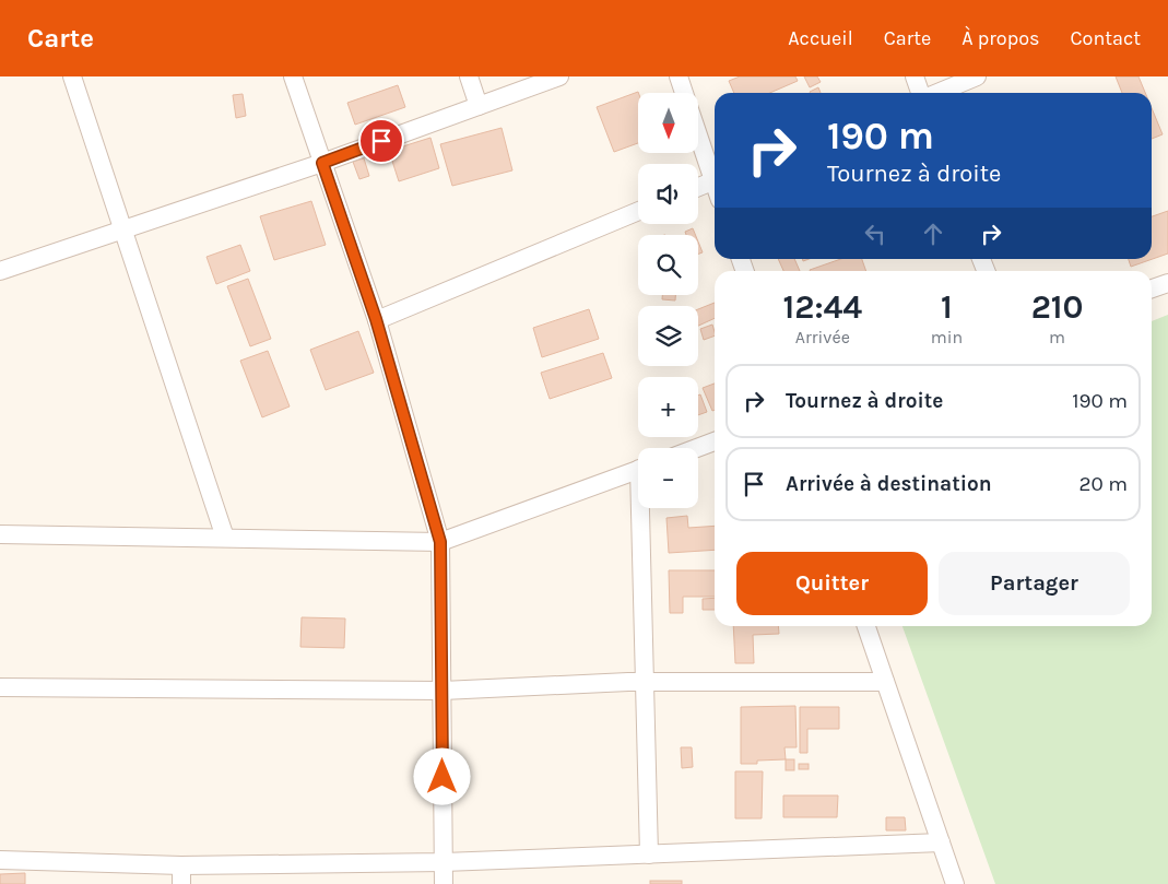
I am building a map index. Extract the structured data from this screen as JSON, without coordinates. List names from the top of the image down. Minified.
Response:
{"north":"bottom","page":{"header":"Carte","nav":["Accueil","Carte","À propos","Contact"],"map_buttons":["+","−"],"turn":["190 m","Tournez à droite"],"eta":["12:44","Arrivée","1","min","210","m"],"list":[{"name":"Tournez à droite","value":"190 m"},{"name":"Arrivée à destination","value":"20 m"}],"buttons":["Quitter","Partager"]}}
